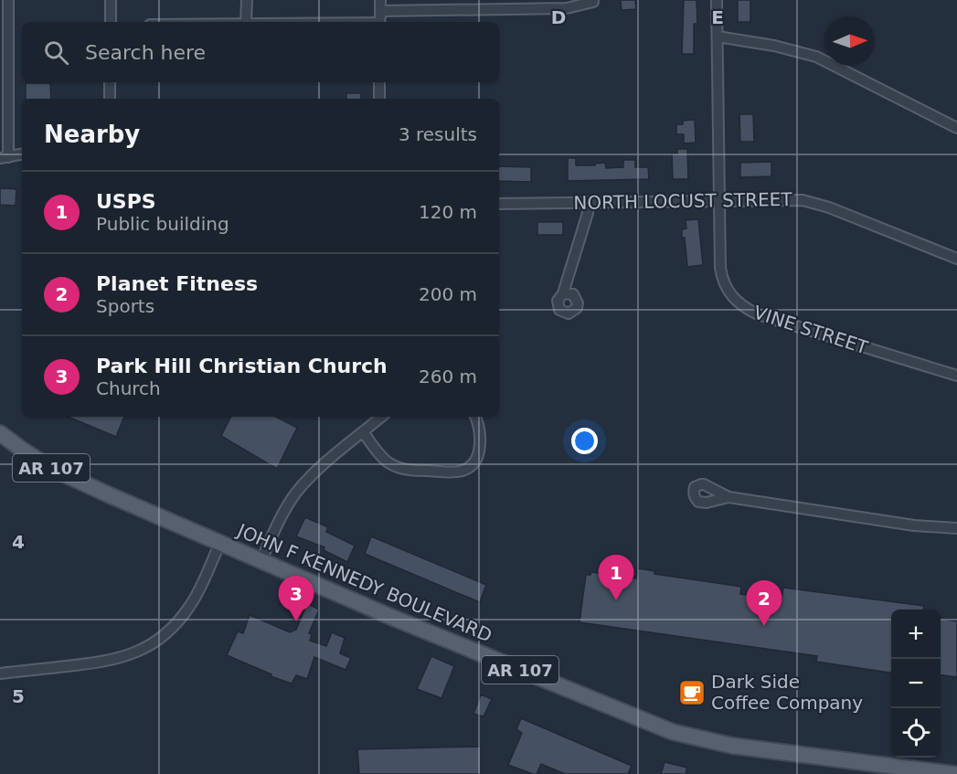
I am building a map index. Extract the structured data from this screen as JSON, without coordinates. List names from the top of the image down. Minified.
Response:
{"streets":{"main road":["AR 107","JOHN F KENNEDY BOULEVARD"],"street":["NORTH LOCUST STREET","VINE STREET"]},"crossings":[["NORTH LOCUST STREET","VINE STREET"]],"places":{"cafe":["Dark Side Coffee Company"]},"north":"right","page":{"search":"Search here","heading":["Nearby","3 results"],"list":[{"mark":"1","name":"USPS","note":"Public building","value":"120 m"},{"mark":"2","name":"Planet Fitness","note":"Sports","value":"200 m"},{"mark":"3","name":"Park Hill Christian Church","note":"Church","value":"260 m"}],"pins":["1","3","2"],"map_buttons":["+","−"]},"grid":{"columns":["D","E"],"rows":["4","5"]}}
